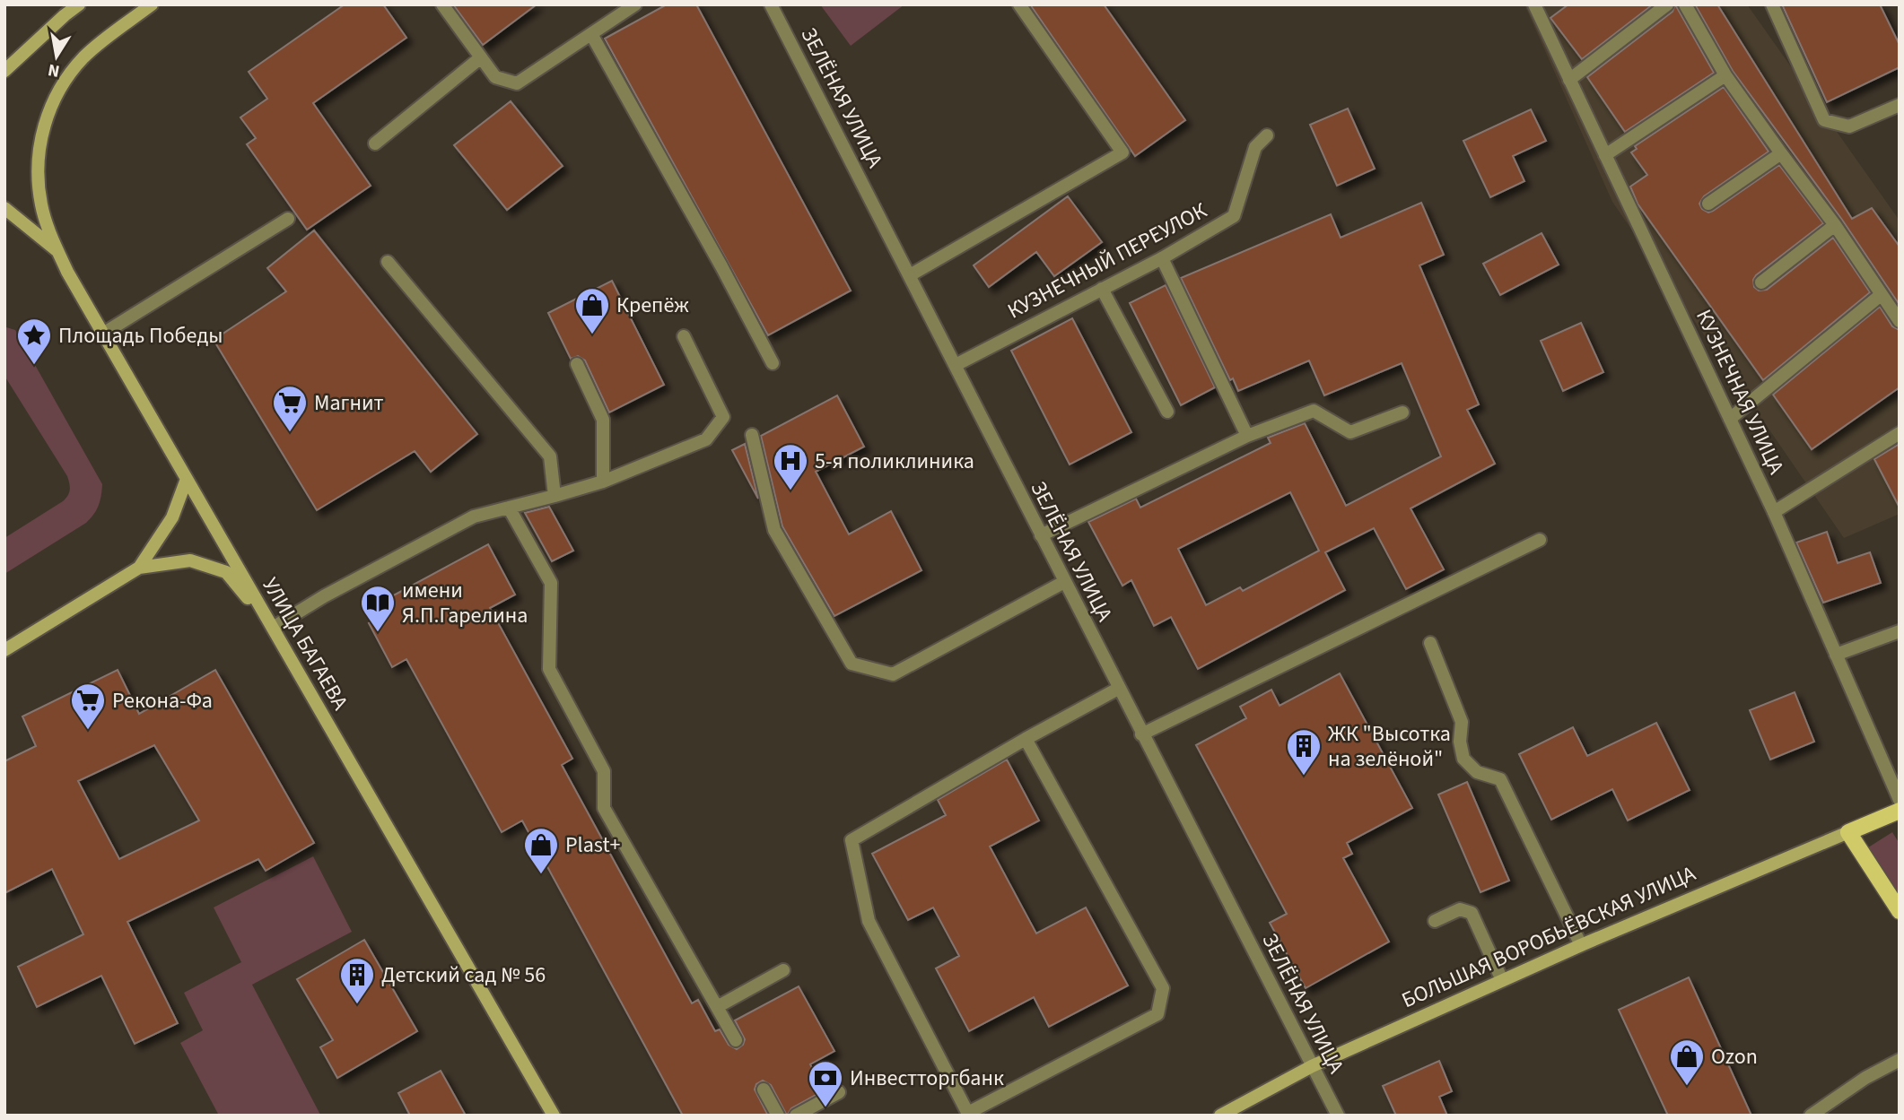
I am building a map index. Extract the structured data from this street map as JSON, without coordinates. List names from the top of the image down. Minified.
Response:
{"streets":{"main road":["УЛИЦА БАГАЕВА","БОЛЬШАЯ ВОРОБЬЁВСКАЯ УЛИЦА"],"street":["ЗЕЛЁНАЯ УЛИЦА","КУЗНЕЧНЫЙ ПЕРЕУЛОК","КУЗНЕЧНАЯ УЛИЦА"]},"crossings":[["ЗЕЛЁНАЯ УЛИЦА","КУЗНЕЧНЫЙ ПЕРЕУЛОК"],["ЗЕЛЁНАЯ УЛИЦА","БОЛЬШАЯ ВОРОБЬЁВСКАЯ УЛИЦА"]],"places":{"shop":["Крепёж","Plast+","Ozon"],"place":["Площадь Победы"],"supermarket":["Магнит","Рекона-Фа"],"hospital":["5-я поликлиника"],"library":["имени Я.П.Гарелина"],"building":["ЖК \"Высотка на зелёной\"","Детский сад № 56"],"bank":["Инвестторгбанк"]},"north":"bottom"}
